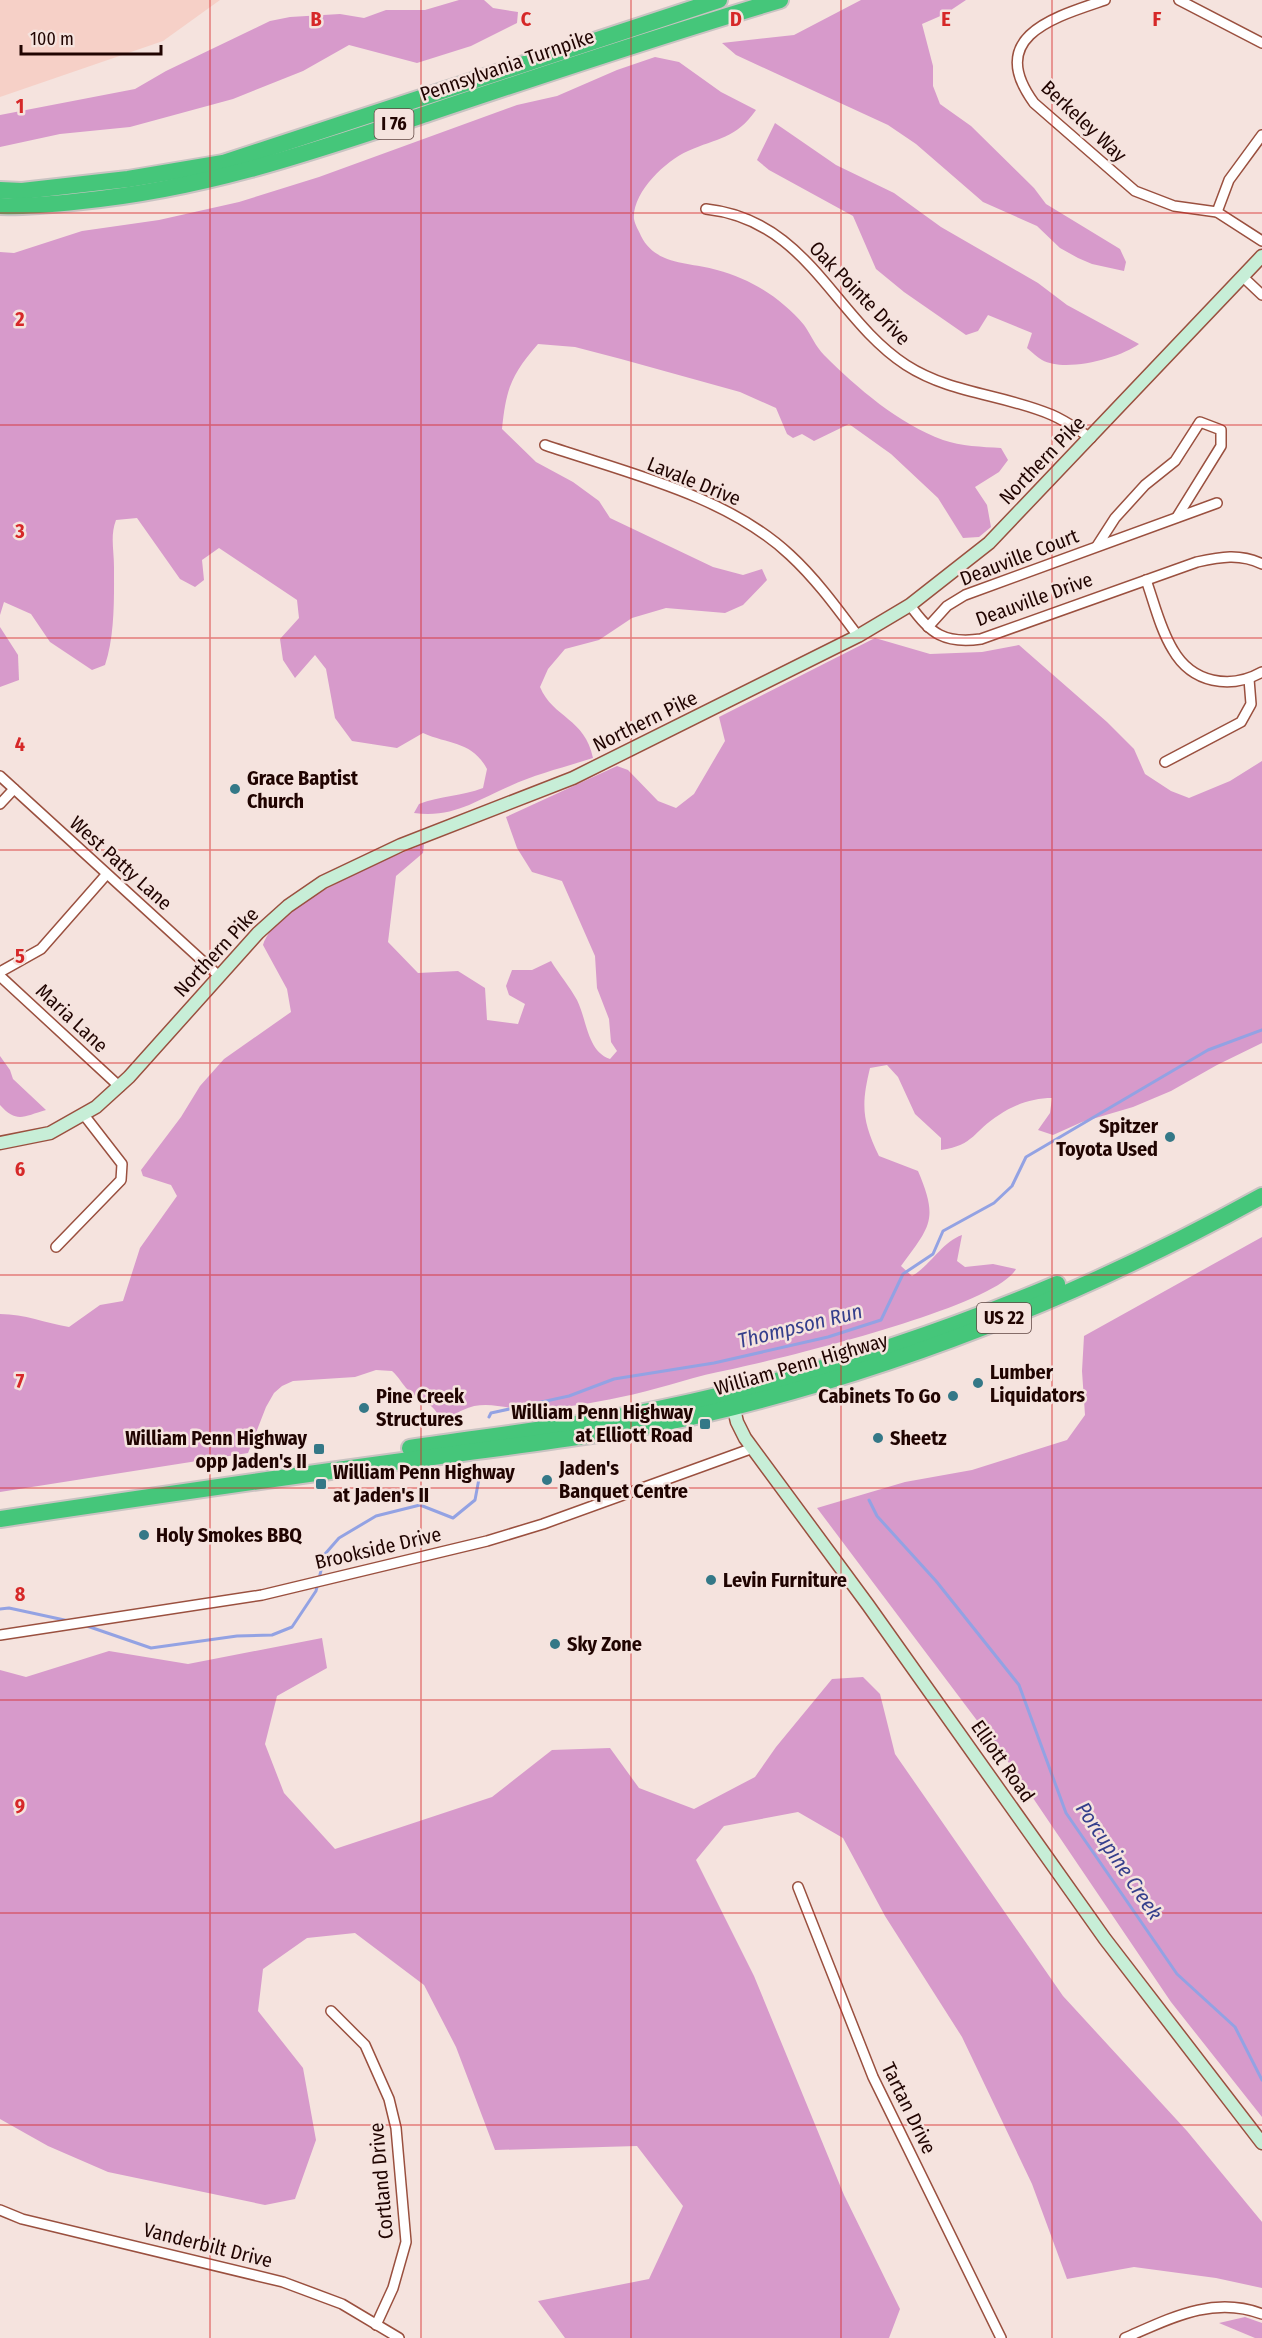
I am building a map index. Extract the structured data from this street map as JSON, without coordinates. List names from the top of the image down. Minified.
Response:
{"streets":{"highway":["Pennsylvania Turnpike","I 76","US 22","William Penn Highway"],"main road":["Northern Pike","Elliott Road"],"street":["Berkeley Way","Oak Pointe Drive","Lavale Drive","Deauville Court","Deauville Drive","West Patty Lane","Maria Lane","Brookside Drive","Tartan Drive","Cortland Drive","Vanderbilt Drive"]},"crossings":[["Oak Pointe Drive","Northern Pike"],["Northern Pike","Lavale Drive"],["Northern Pike","Deauville Drive"],["Northern Pike","West Patty Lane"],["Northern Pike","Maria Lane"],["Deauville Court","Deauville Drive"],["William Penn Highway","Elliott Road"],["Brookside Drive","Elliott Road"],["Cortland Drive","Vanderbilt Drive"]],"water":["Thompson Run","Porcupine Creek"],"places":{"other":["Grace Baptist Church","Spitzer Toyota Used","Lumber Liquidators","Cabinets To Go","Pine Creek Structures","Sheetz","Jaden's Banquet Centre","Holy Smokes BBQ","Levin Furniture","Sky Zone"],"transit":["William Penn Highway at Elliott Road","William Penn Highway opp Jaden's II","William Penn Highway at Jaden's II"]},"scale_bar":"100 m","grid":{"columns":["B","C","D","E","F"],"rows":["1","2","3","4","5","6","7","8","9"]}}
